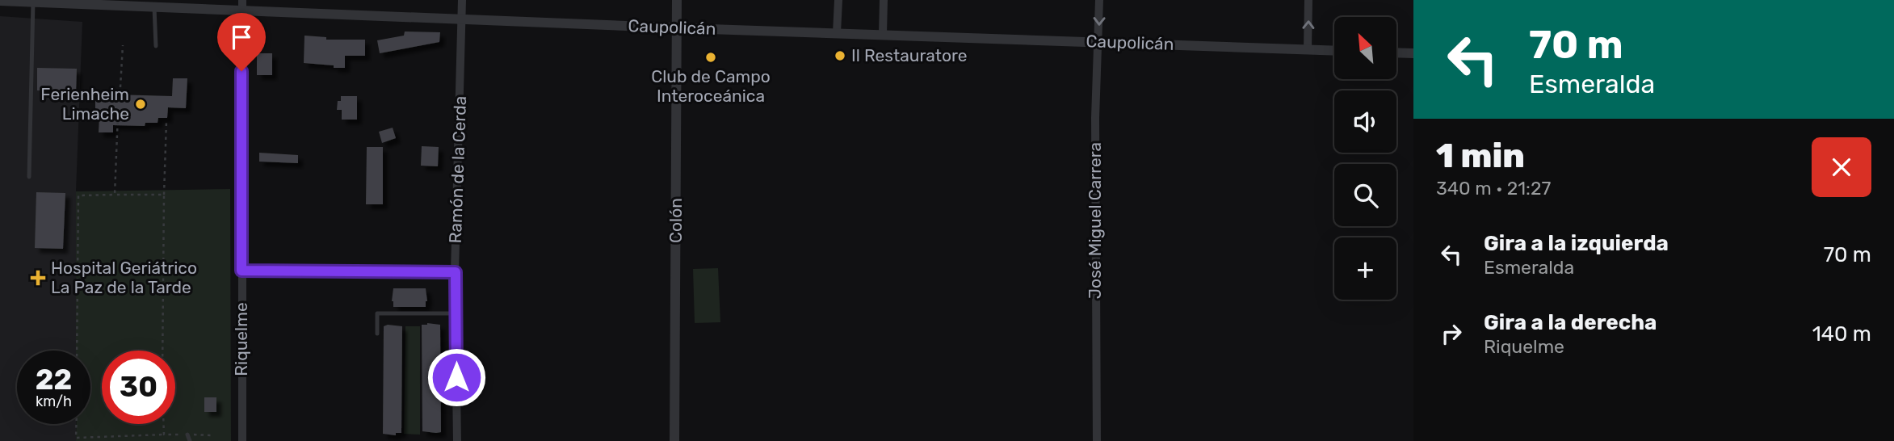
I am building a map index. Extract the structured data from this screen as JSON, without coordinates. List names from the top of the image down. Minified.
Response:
{"streets":{"street":["Caupolicán","Ramón de la Cerda","Colón","José Miguel Carrera","Riquelme"]},"crossings":[["Caupolicán","Ramón de la Cerda"],["Caupolicán","Colón"],["Caupolicán","José Miguel Carrera"],["Caupolicán","Riquelme"]],"places":{"other":["Il Restauratore","Club de Campo Interoceánica","Ferienheim Limache"],"health":["Hospital Geriátrico La Paz de la Tarde"]},"north":"top left","page":{"turn":["70 m","Esmeralda"],"map_buttons":"+","heading":["1 min","340 m · 21:27"],"list":[{"name":"Gira a la izquierda","note":"Esmeralda","value":"70 m"},{"name":"Gira a la derecha","note":"Riquelme","value":"140 m"}],"speed":"22 km/h","limit":"30"}}
